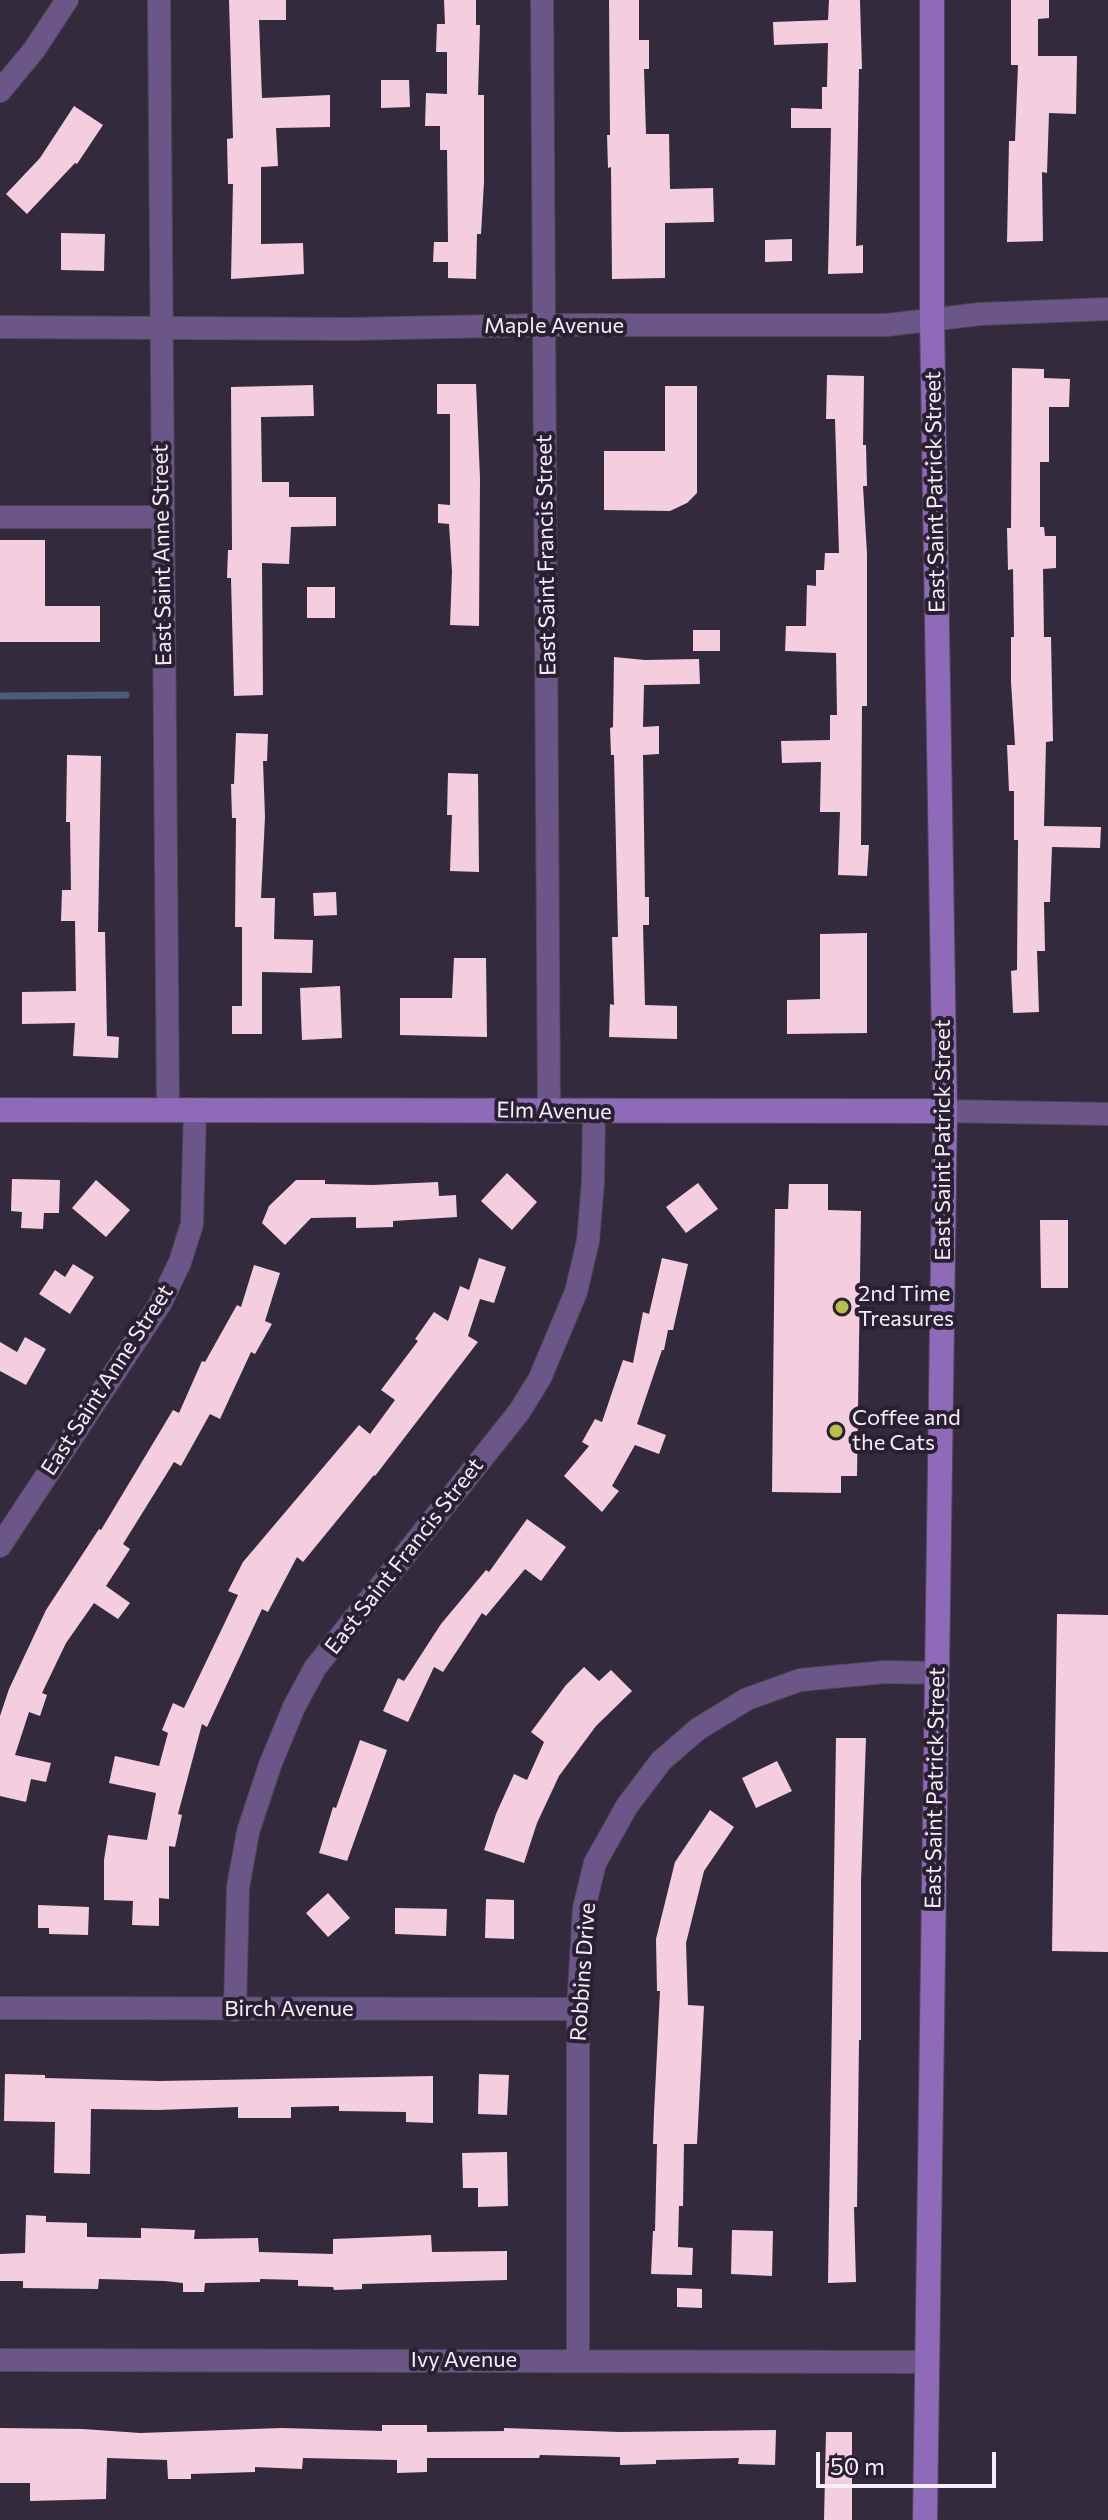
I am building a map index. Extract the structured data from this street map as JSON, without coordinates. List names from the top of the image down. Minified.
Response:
{"streets":{"main road":["East Saint Patrick Street","Elm Avenue"],"street":["Maple Avenue","East Saint Anne Street","East Saint Francis Street","Robbins Drive","Birch Avenue","Ivy Avenue"]},"crossings":[["Maple Avenue","East Saint Patrick Street"],["Maple Avenue","East Saint Anne Street"],["Maple Avenue","East Saint Francis Street"],["East Saint Patrick Street","Elm Avenue"],["East Saint Patrick Street","Robbins Drive"],["East Saint Patrick Street","Ivy Avenue"],["East Saint Anne Street","Elm Avenue"],["East Saint Francis Street","Elm Avenue"],["East Saint Francis Street","Birch Avenue"],["Robbins Drive","Birch Avenue"],["Robbins Drive","Ivy Avenue"]],"places":["2nd Time Treasures","Coffee and the Cats"],"scale_bar":"50 m"}
